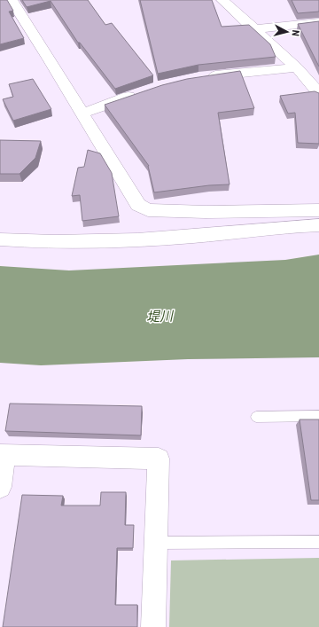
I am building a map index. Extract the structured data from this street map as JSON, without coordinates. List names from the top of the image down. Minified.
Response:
{"water":["堤川"],"north":"right"}
